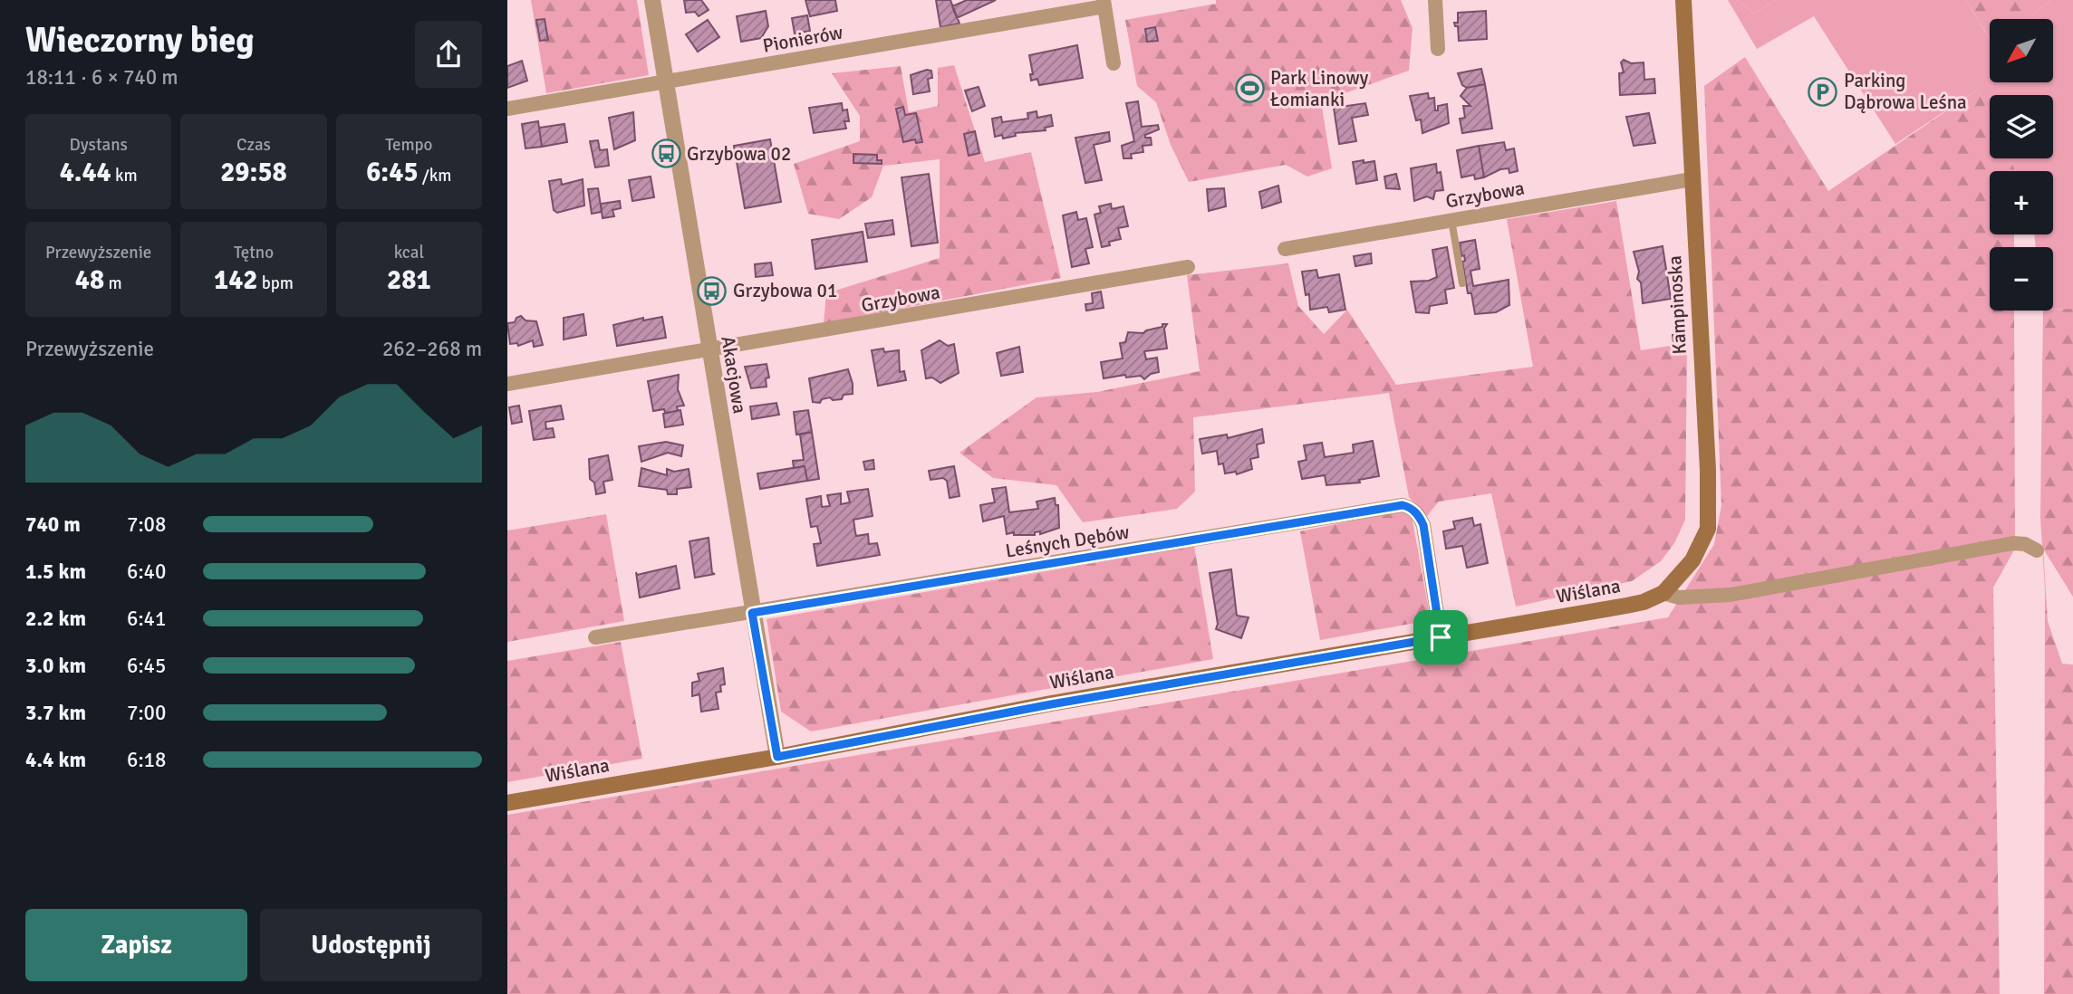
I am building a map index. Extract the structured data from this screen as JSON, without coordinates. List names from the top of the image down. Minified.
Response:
{"streets":{"main road":["Kampinoska","Wiślana"],"street":["Pionierów","Grzybowa","Akacjowa","Leśnych Dębów"]},"crossings":[["Pionierów","Akacjowa"],["Grzybowa","Kampinoska"],["Grzybowa","Akacjowa"],["Kampinoska","Wiślana"],["Akacjowa","Leśnych Dębów"],["Akacjowa","Wiślana"],["Leśnych Dębów","Wiślana"]],"places":{"sports":["Park Linowy Łomianki"],"parking":["Parking Dąbrowa Leśna"],"bus stop":["Grzybowa 02","Grzybowa 01"]},"north":"bottom left","page":{"heading":["Wieczorny bieg","18:11 · 6 × 740 m"],"map_buttons":["+","−"],"stats":[["Dystans","4.44 km"],["Czas","29:58"],["Tempo","6:45 /km"],["Przewyższenie","48 m"],["Tętno","142 bpm"],["kcal","281"]],"chart":["Przewyższenie","262–268 m"],"list":[{"name":"740 m","note":"7:08"},{"name":"1.5 km","note":"6:40"},{"name":"2.2 km","note":"6:41"},{"name":"3.0 km","note":"6:45"},{"name":"3.7 km","note":"7:00"},{"name":"4.4 km","note":"6:18"}],"buttons":["Zapisz","Udostępnij"]}}
